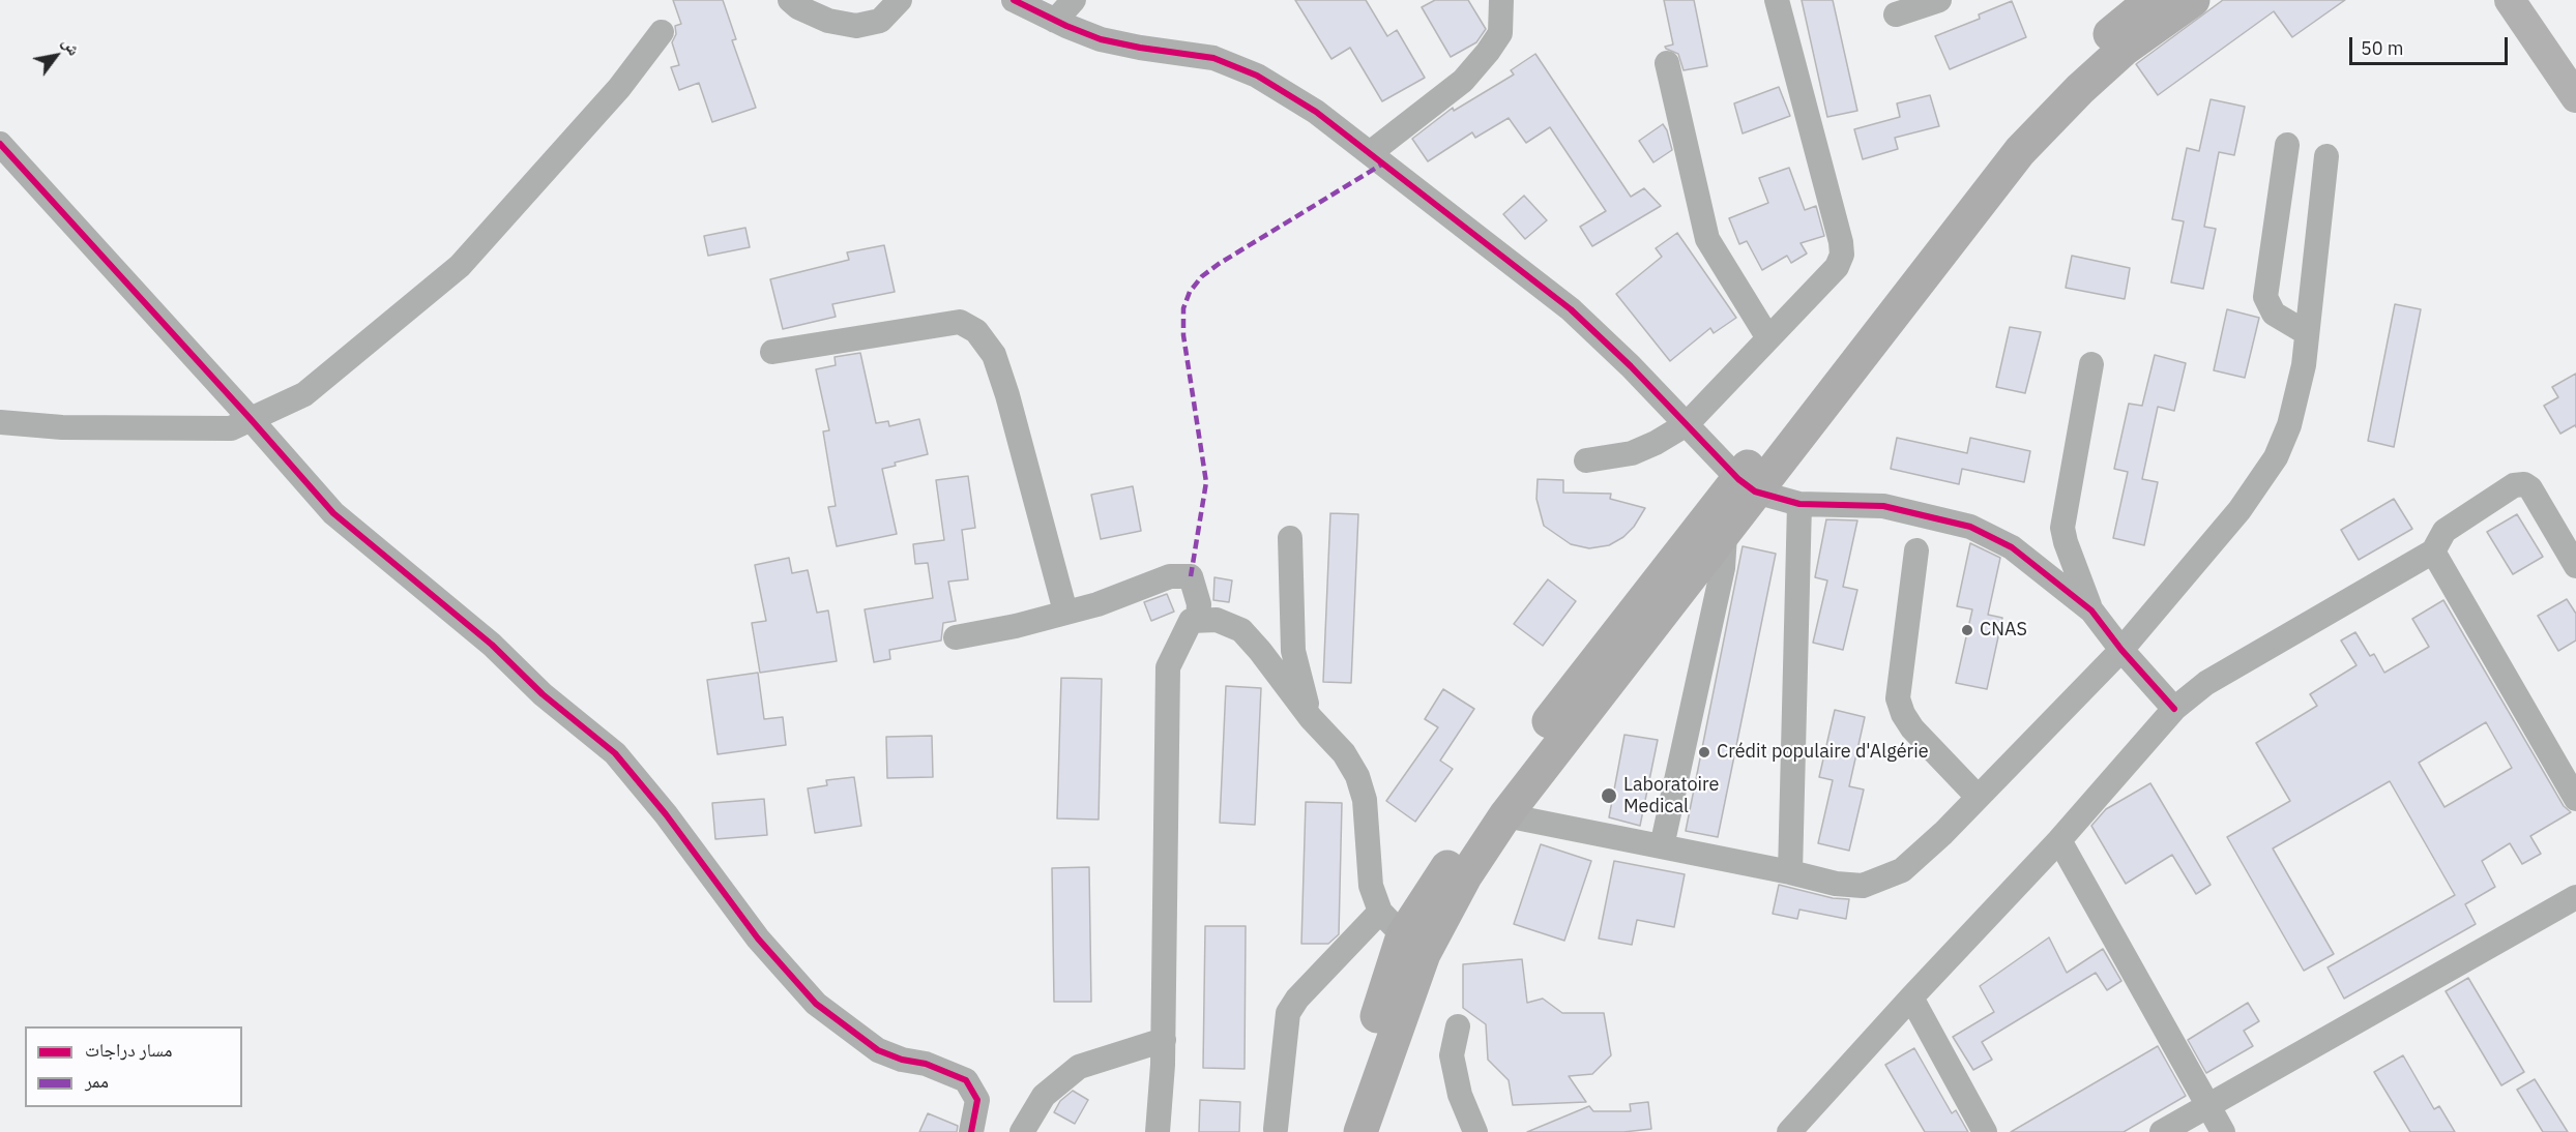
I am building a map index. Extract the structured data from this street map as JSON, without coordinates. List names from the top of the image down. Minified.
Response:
{"places":["CNAS","Crédit populaire d'Algérie","Laboratoire Medical"],"legend":["مسار دراجات","ممر"],"scale_bar":"50 m","north":"top right"}
